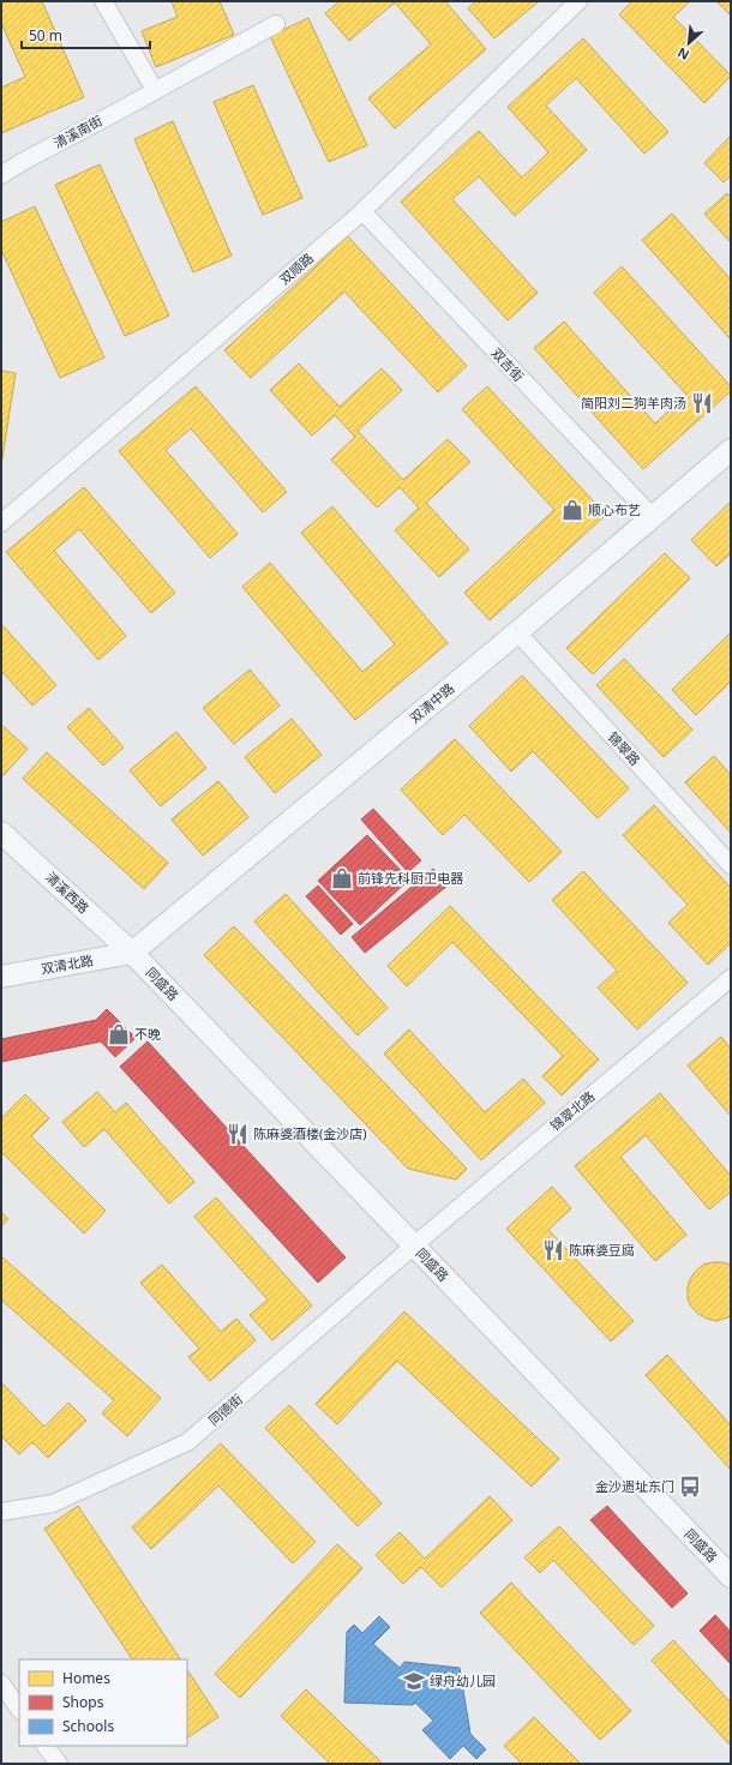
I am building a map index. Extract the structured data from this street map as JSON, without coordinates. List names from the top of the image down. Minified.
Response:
{"streets":{"street":["清溪南街","双顺路","双吉街","双清中路","锦翠路","清溪西路","双清北路","同盛路","锦翠北路","同德街"]},"crossings":[["双顺路","双吉街"],["双吉街","双清中路"],["双清中路","锦翠路"],["双清中路","清溪西路"],["双清中路","双清北路"],["双清中路","同盛路"],["清溪西路","双清北路"],["清溪西路","同盛路"],["双清北路","同盛路"],["同盛路","锦翠北路"],["同盛路","同德街"],["锦翠北路","同德街"]],"places":{"restaurant":["简阳刘二狗羊肉汤","陈麻婆酒楼(金沙店)","陈麻婆豆腐"],"shop":["顺心布艺","前锋先科厨卫电器","不晚"],"bus stop":["金沙遗址东门"],"school or university":["绿舟幼儿园"]},"legend":["Homes","Shops","Schools"],"scale_bar":"50 m","north":"bottom left"}
